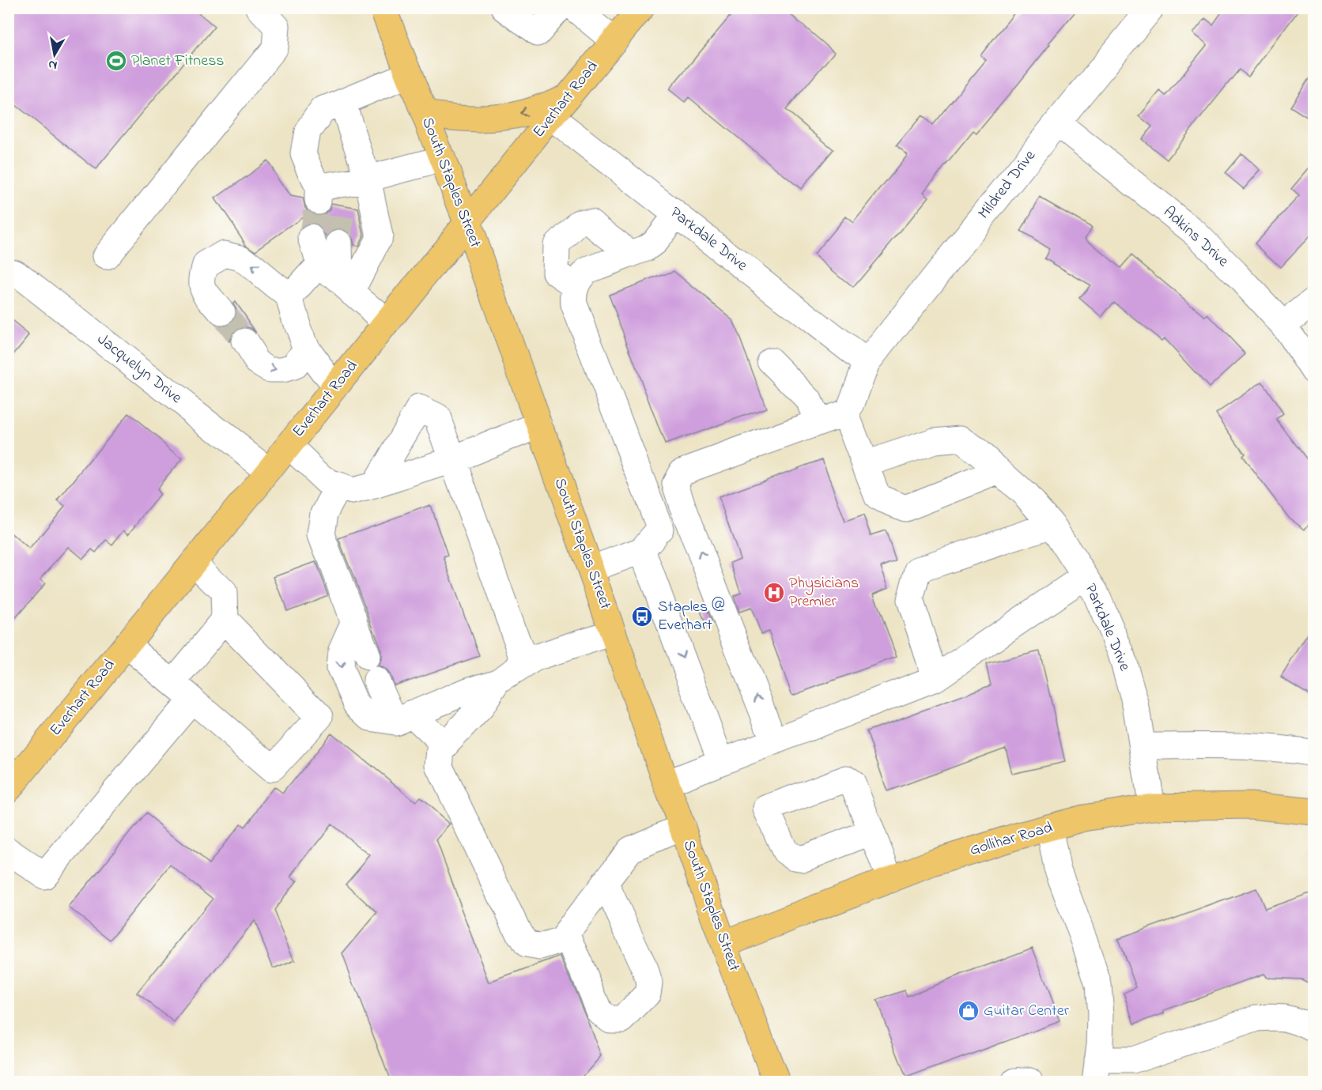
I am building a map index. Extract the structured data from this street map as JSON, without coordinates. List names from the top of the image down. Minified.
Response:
{"streets":{"main road":["Everhart Road","South Staples Street","Gollihar Road"],"street":["Mildred Drive","Adkins Drive","Parkdale Drive","Jacquelyn Drive"]},"crossings":[["Everhart Road","South Staples Street"],["Everhart Road","Parkdale Drive"],["Everhart Road","Jacquelyn Drive"],["South Staples Street","Gollihar Road"],["Mildred Drive","Adkins Drive"],["Mildred Drive","Parkdale Drive"],["Parkdale Drive","Gollihar Road"]],"places":{"sports":["Planet Fitness"],"hospital":["Physicians Premier"],"bus stop":["Staples @ Everhart"],"shop":["Guitar Center"]},"north":"bottom"}
